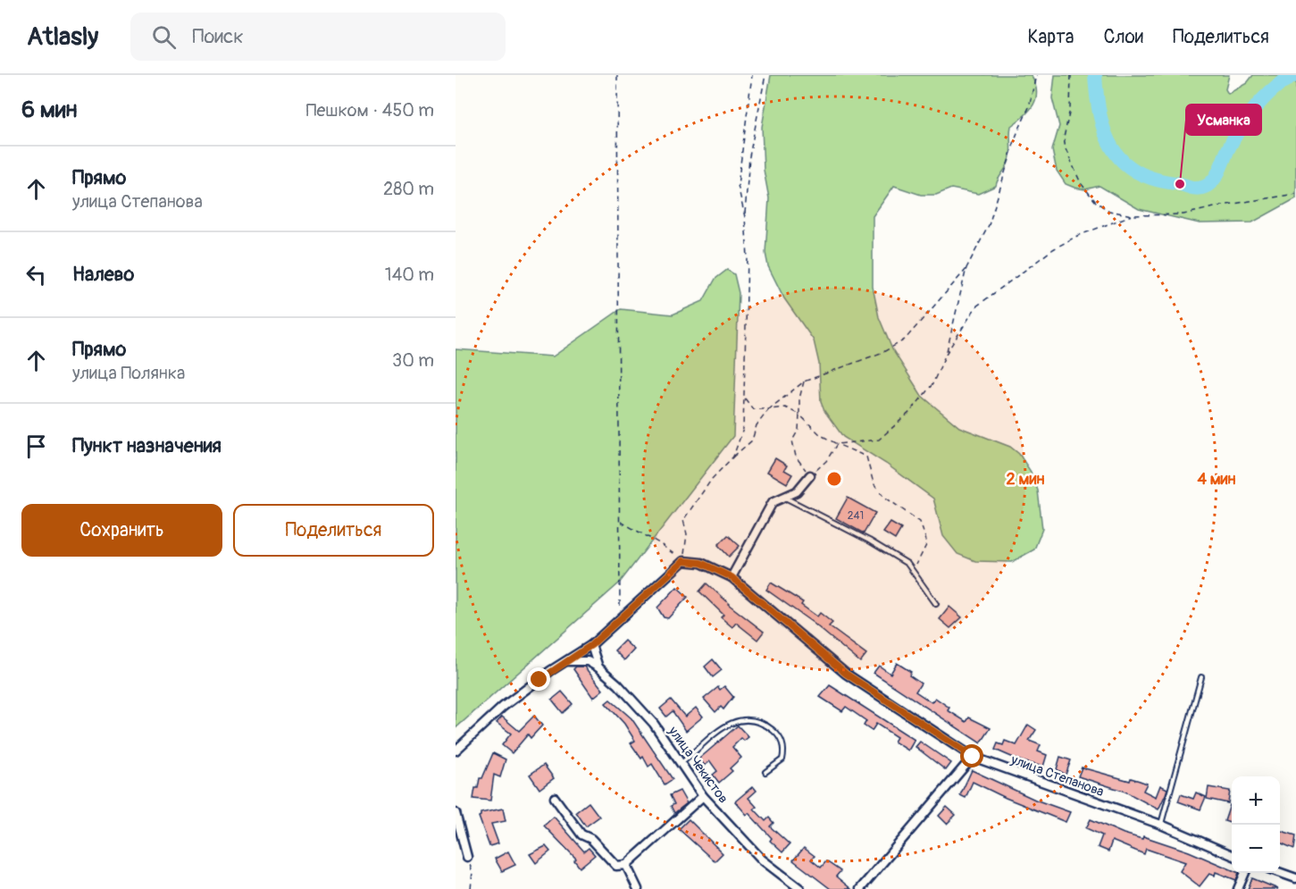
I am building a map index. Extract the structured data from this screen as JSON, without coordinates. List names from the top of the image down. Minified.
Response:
{"streets":{"street":["улица Чекистов","улица Степанова"]},"places":["Усманка"],"house_numbers":["241"],"page":{"header":"Atlasly","search":"Поиск","nav":["Карта","Слои","Поделиться"],"heading":["6 мин","Пешком · 450 m"],"list":[["Прямо","улица Степанова","280 m"],["Налево","140 m"],["Прямо","улица Полянка","30 m"],"Пункт назначения"],"buttons":["Сохранить","Поделиться"],"map_buttons":["+","−"]},"rings":["2 мин","4 мин"]}
